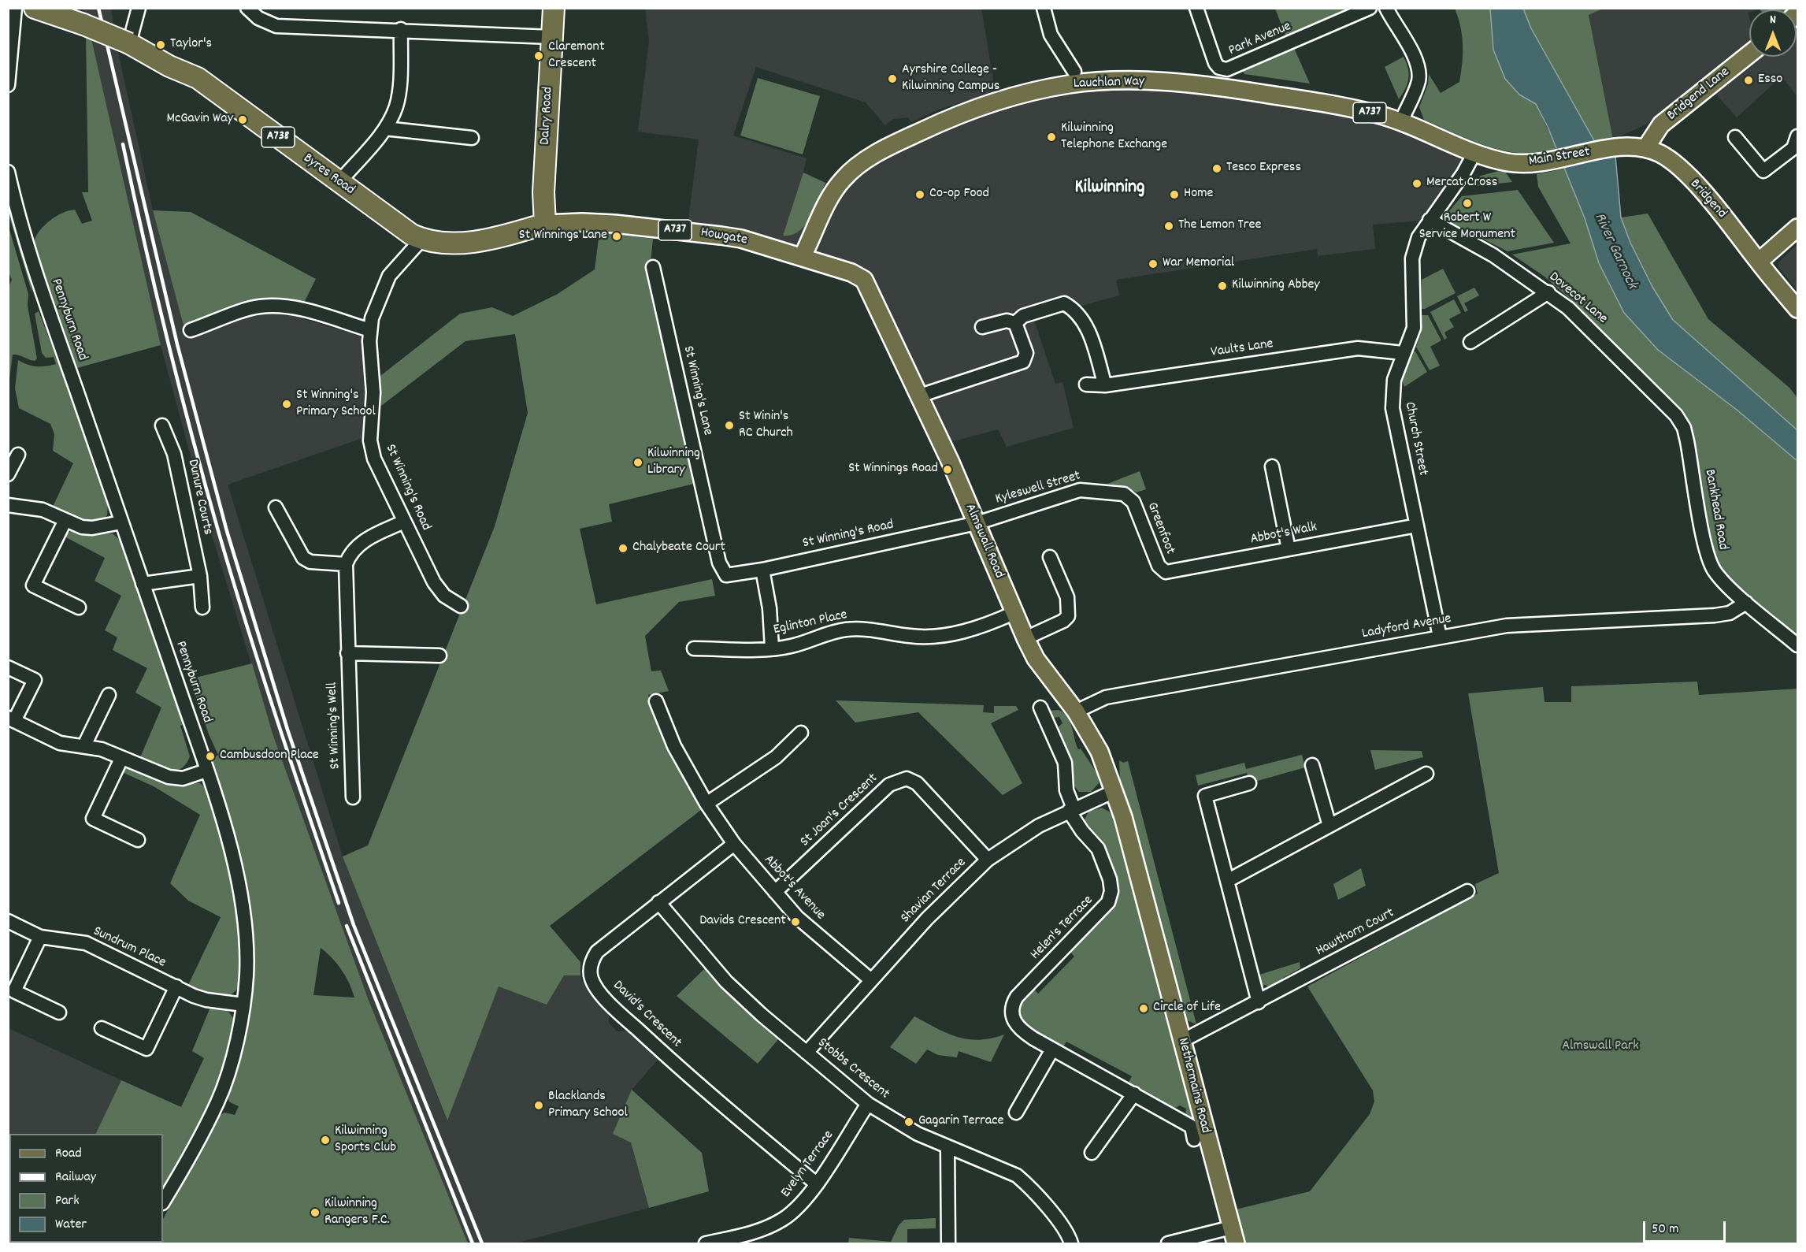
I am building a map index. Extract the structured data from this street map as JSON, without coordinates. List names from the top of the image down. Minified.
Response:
{"streets":{"highway":["Dalry Road","A738","Byres Road"],"main road":["Lauchlan Way","Bridgend Lane","A737","Main Street","Bridgend","Howgate","Almswall Road","Nethermains Road"],"street":["Park Avenue","Dovecot Lane","Pennyburn Road","Vaults Lane","St Winning's Lane","Church Street","St Winning's Road","Kyleswell Street","Dunure Courts","Bankhead Road","Greenfoot","Abbot's Walk","Eglinton Place","Ladyford Avenue","St Winning's Well","St Joan's Crescent","Abbot's Avenue","Shavian Terrace","Helen's Terrace","Hawthorn Court","Sundrum Place","David's Crescent","Stobbs Crescent","Evelyn Terrace"]},"crossings":[["Lauchlan Way","Main Street"],["Lauchlan Way","Howgate"],["Lauchlan Way","Church Street"],["Bridgend Lane","Main Street"],["Bridgend Lane","Bridgend"],["A737","Bridgend"],["Dalry Road","Byres Road"],["Dalry Road","Howgate"],["A738","Byres Road"],["Main Street","Bridgend"],["Main Street","Church Street"],["Byres Road","Howgate"],["Byres Road","St Winning's Road"],["Howgate","Almswall Road"],["Dovecot Lane","Church Street"],["Dovecot Lane","Bankhead Road"],["Pennyburn Road","Sundrum Place"],["Vaults Lane","Church Street"],["St Winning's Lane","St Winning's Road"],["Church Street","Abbot's Walk"],["Church Street","Ladyford Avenue"],["St Winning's Road","Kyleswell Street"],["St Winning's Road","Almswall Road"],["Kyleswell Street","Greenfoot"],["Kyleswell Street","Almswall Road"],["Bankhead Road","Ladyford Avenue"],["Greenfoot","Abbot's Walk"],["Almswall Road","Eglinton Place"],["Almswall Road","Ladyford Avenue"],["Almswall Road","Shavian Terrace"],["Almswall Road","Nethermains Road"],["St Joan's Crescent","Abbot's Avenue"],["St Joan's Crescent","Shavian Terrace"],["Abbot's Avenue","Shavian Terrace"],["Abbot's Avenue","David's Crescent"],["Shavian Terrace","Helen's Terrace"],["Shavian Terrace","Stobbs Crescent"],["Shavian Terrace","Nethermains Road"],["Hawthorn Court","Nethermains Road"],["David's Crescent","Stobbs Crescent"],["David's Crescent","Evelyn Terrace"],["Stobbs Crescent","Evelyn Terrace"]],"districts":["Kilwinning"],"water":["River Garnock"],"parks":["Almswall Park"],"places":["Taylor's","Claremont Crescent","Ayrshire College - Kilwinning Campus","Esso","McGavin Way","Kilwinning Telephone Exchange","Tesco Express","Mercat Cross","Co-op Food","Home","Robert W Service Monument","The Lemon Tree","St Winnings Lane","War Memorial","Kilwinning Abbey","St Winning's Primary School","St Winin's RC Church","Kilwinning Library","St Winnings Road","Chalybeate Court","Cambusdoon Place","Davids Crescent","Circle of Life","Blacklands Primary School","Gagarin Terrace","Kilwinning Sports Club","Kilwinning Rangers F.C."],"legend":["Road","Railway","Park","Water"],"scale_bar":"50 m","north":"top"}
